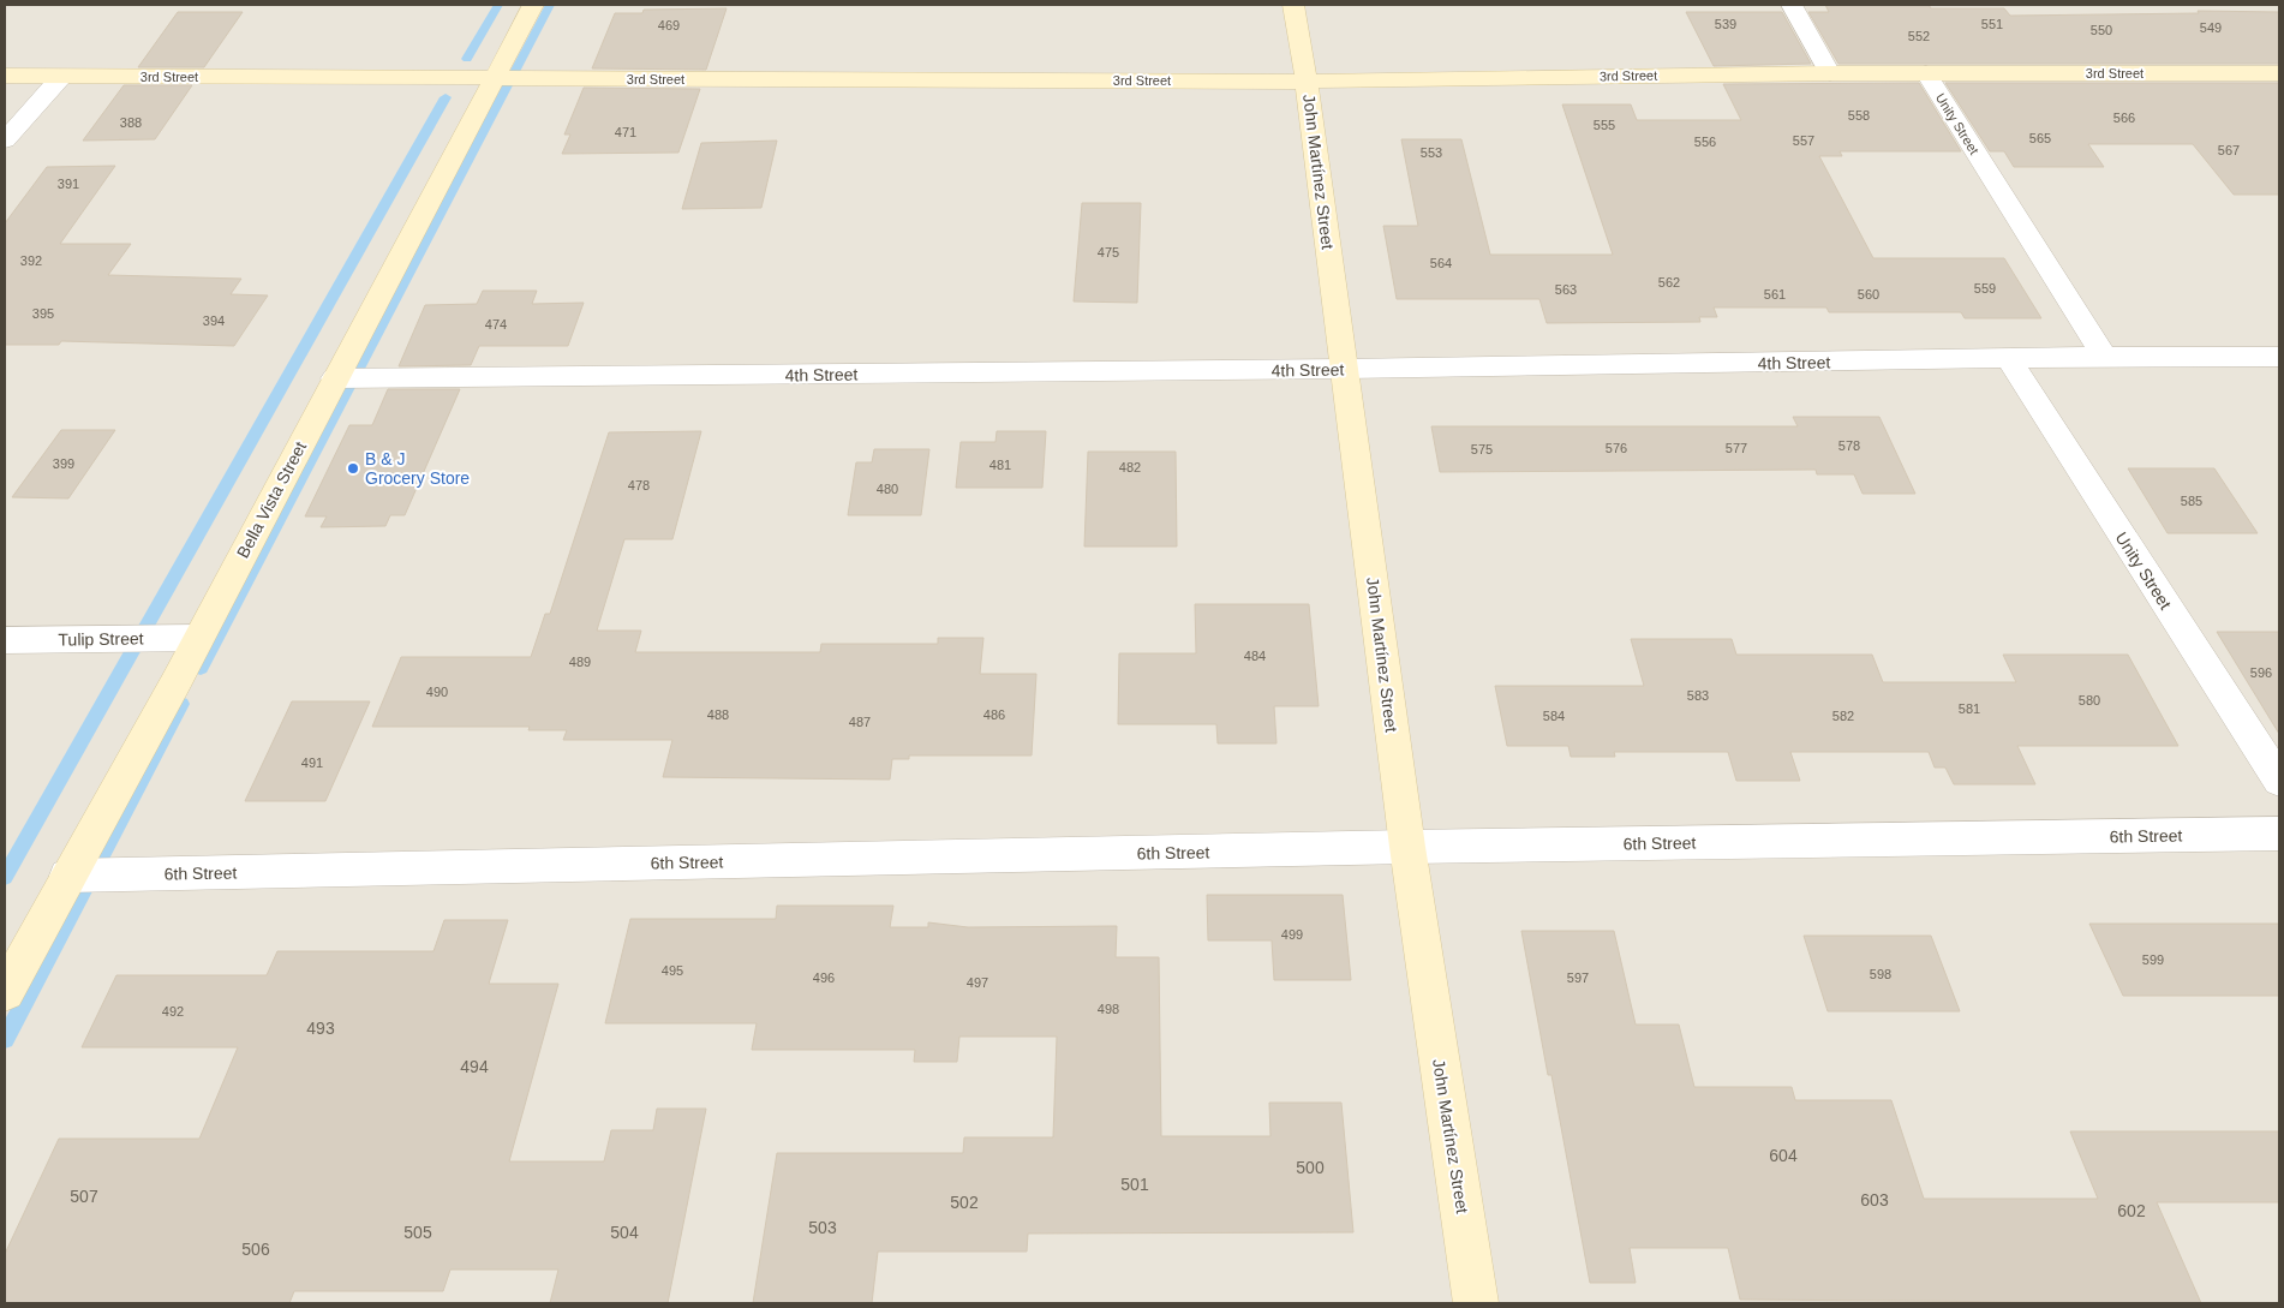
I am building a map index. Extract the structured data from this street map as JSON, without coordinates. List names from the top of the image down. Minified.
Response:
{"streets":{"street":["3rd Street","Unity Street","John Martínez Street","4th Street","Bella Vista Street","Tulip Street","6th Street"]},"crossings":[["3rd Street","Unity Street"],["3rd Street","John Martínez Street"],["3rd Street","Bella Vista Street"],["Unity Street","4th Street"],["John Martínez Street","4th Street"],["John Martínez Street","6th Street"],["4th Street","Bella Vista Street"],["Bella Vista Street","Tulip Street"],["Bella Vista Street","6th Street"]],"places":["B & J Grocery Store"],"house_numbers":["539","551","469","549","550","552","558","566","388","555","471","565","557","556","567","553","391","475","392","564","562","559","563","561","560","395","394","474","578","576","577","575","399","481","482","478","480","585","484","489","596","490","583","580","581","488","486","584","582","487","491","499","599","495","598","496","597","497","498","492","493","494","604","500","501","507","603","502","602","503","505","504","506"]}
